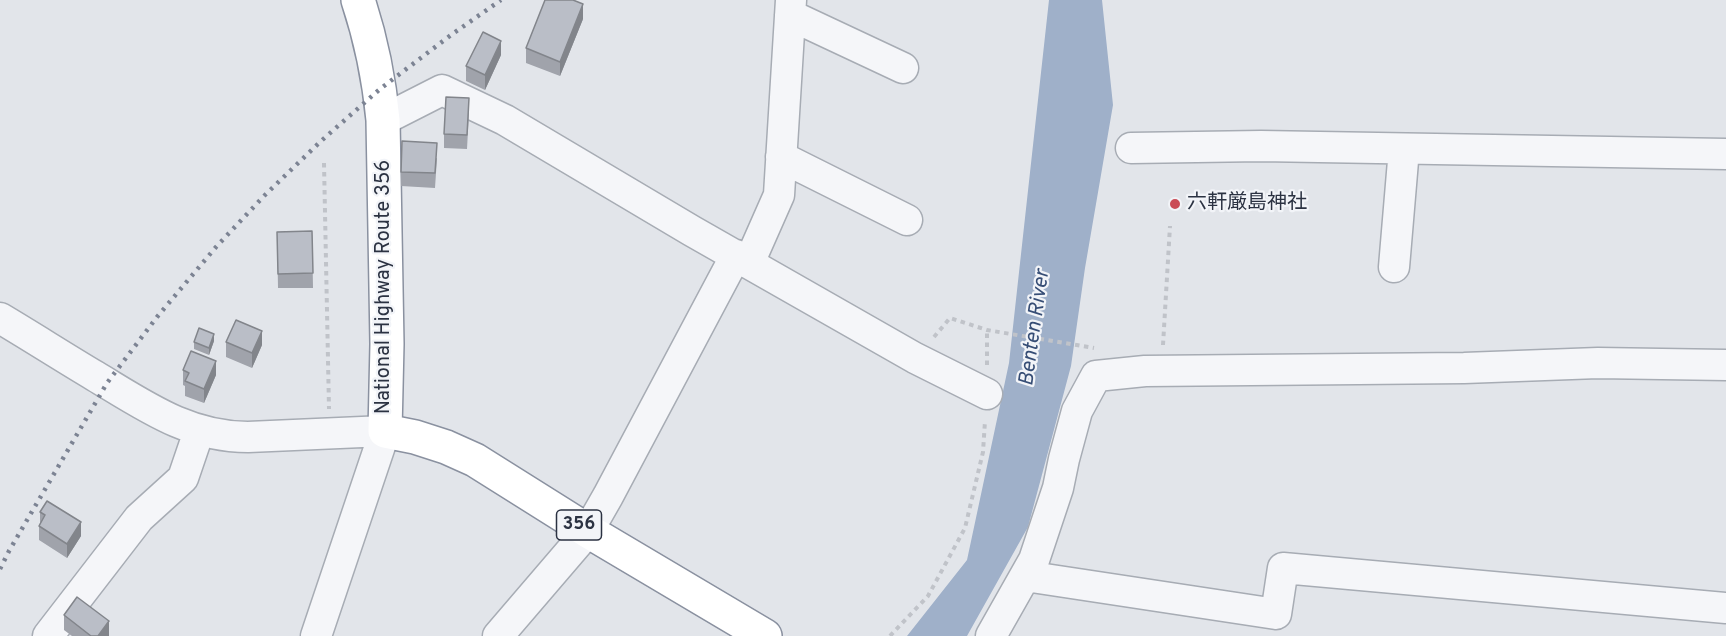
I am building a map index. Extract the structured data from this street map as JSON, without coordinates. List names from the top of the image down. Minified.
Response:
{"streets":{"highway":["National Highway Route 356","356"]},"water":["Benten River"],"places":["六軒厳島神社"]}
